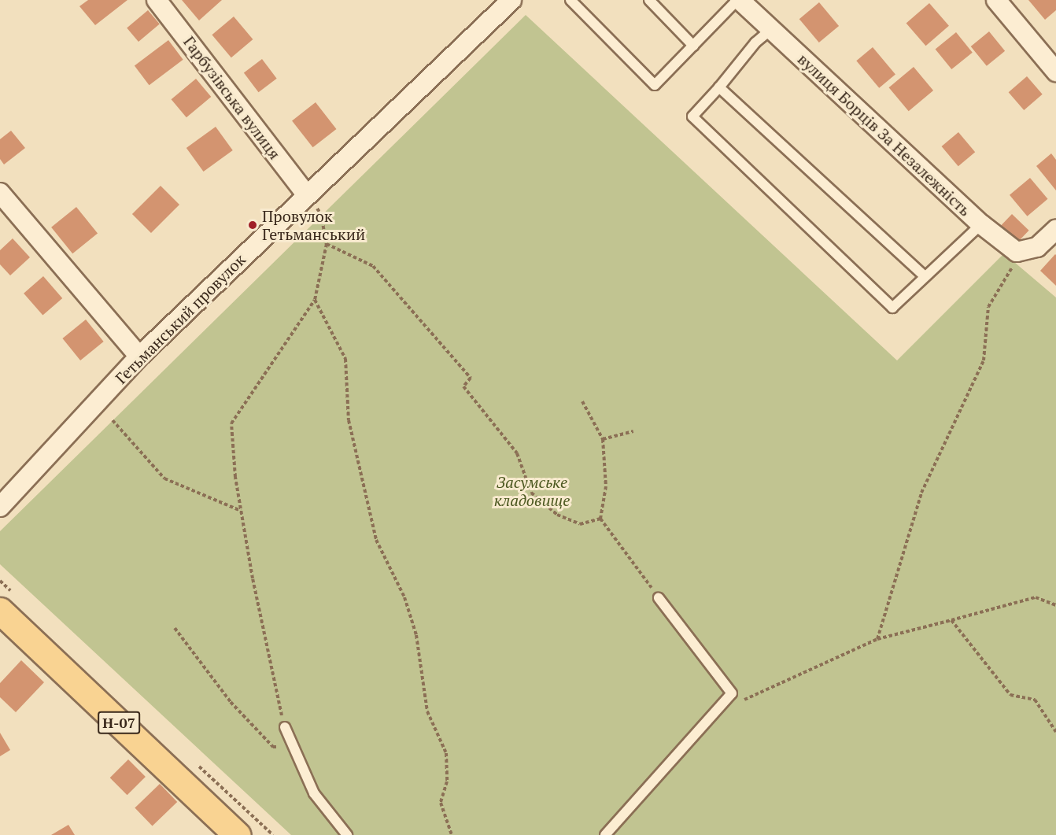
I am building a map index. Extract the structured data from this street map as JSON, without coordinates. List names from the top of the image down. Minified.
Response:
{"streets":{"main road":["Н-07"],"street":["Гарбузівська вулиця","вулиця Борців За Незалежність","Гетьманський провулок"]},"crossings":[["Гарбузівська вулиця","Гетьманський провулок"]],"parks":["Засумське кладовище"],"places":["Провулок Гетьманський"]}
